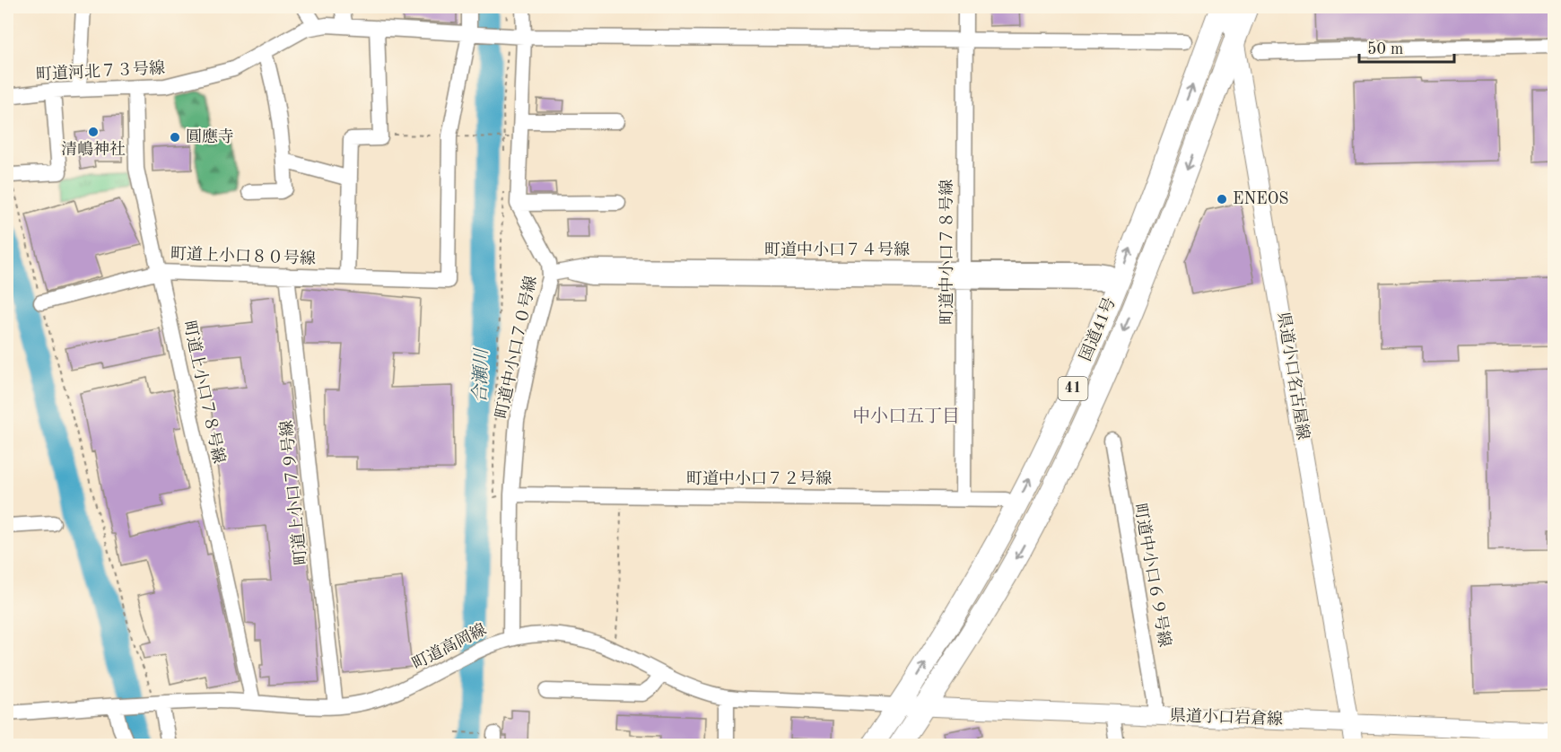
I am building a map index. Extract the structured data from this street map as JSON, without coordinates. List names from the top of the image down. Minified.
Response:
{"streets":{"highway":["国道41号","41"],"main road":["県道小口名古屋線","県道小口岩倉線"],"street":["町道河北７３号線","町道中小口７４号線","町道中小口７８号線","町道上小口８０号線","町道中小口７０号線","町道上小口７８号線","町道中小口７２号線","町道上小口７９号線","町道中小口６９号線","町道高岡線"]},"crossings":[["町道河北７３号線","町道中小口７８号線"],["町道河北７３号線","町道中小口７０号線"],["町道河北７３号線","町道上小口７８号線"],["町道中小口７４号線","町道中小口７８号線"],["町道中小口７４号線","町道中小口７０号線"],["町道中小口７８号線","町道中小口７２号線"],["町道上小口８０号線","町道上小口７８号線"],["町道上小口８０号線","町道上小口７９号線"],["国道41号","県道小口名古屋線"],["国道41号","町道高岡線"],["国道41号","県道小口岩倉線"],["町道中小口７０号線","町道中小口７２号線"],["町道中小口７０号線","町道高岡線"],["県道小口名古屋線","県道小口岩倉線"],["町道上小口７８号線","町道高岡線"],["町道上小口７９号線","町道高岡線"],["町道中小口６９号線","県道小口岩倉線"],["町道高岡線","県道小口岩倉線"]],"districts":["中小口五丁目"],"water":["合瀬川"],"places":["清嶋神社","圓應寺","ENEOS"],"scale_bar":"50 m"}
